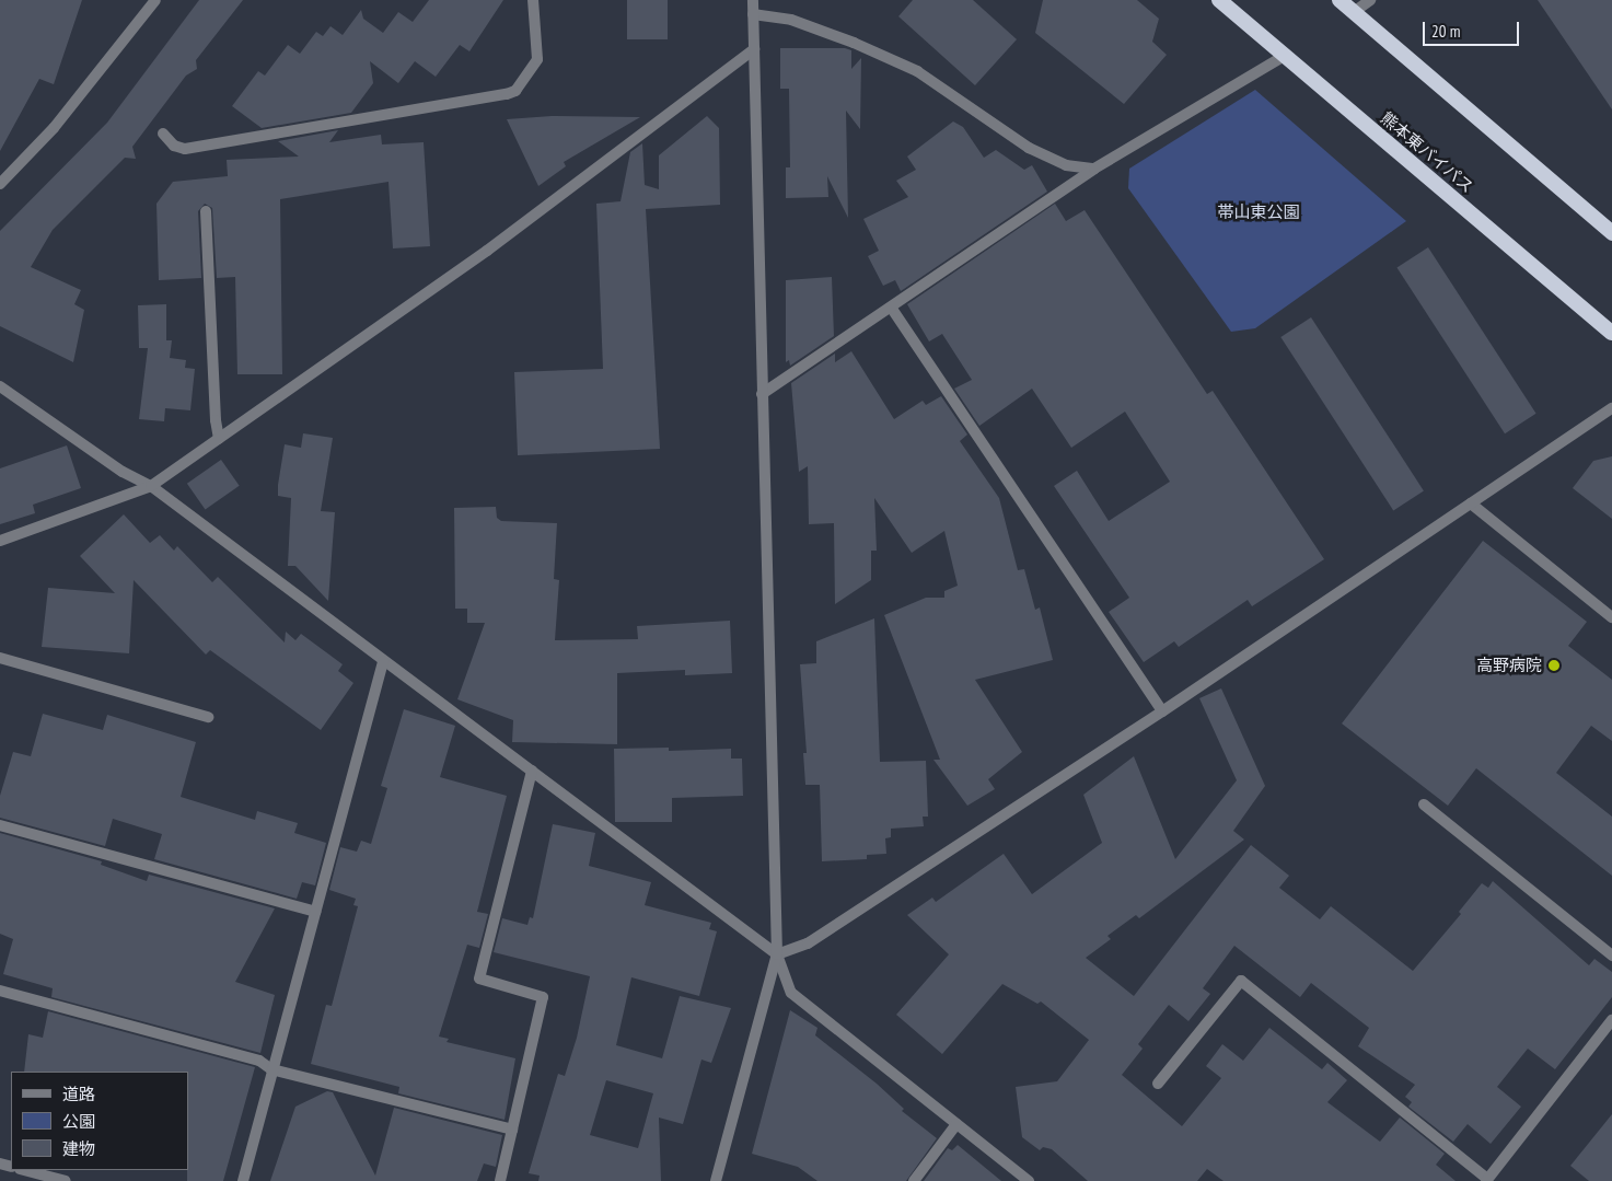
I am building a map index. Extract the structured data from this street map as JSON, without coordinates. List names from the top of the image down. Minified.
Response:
{"streets":{"highway":["熊本東バイパス"]},"parks":["帯山東公園"],"places":["高野病院"],"legend":["道路","公園","建物"],"scale_bar":"20 m"}
